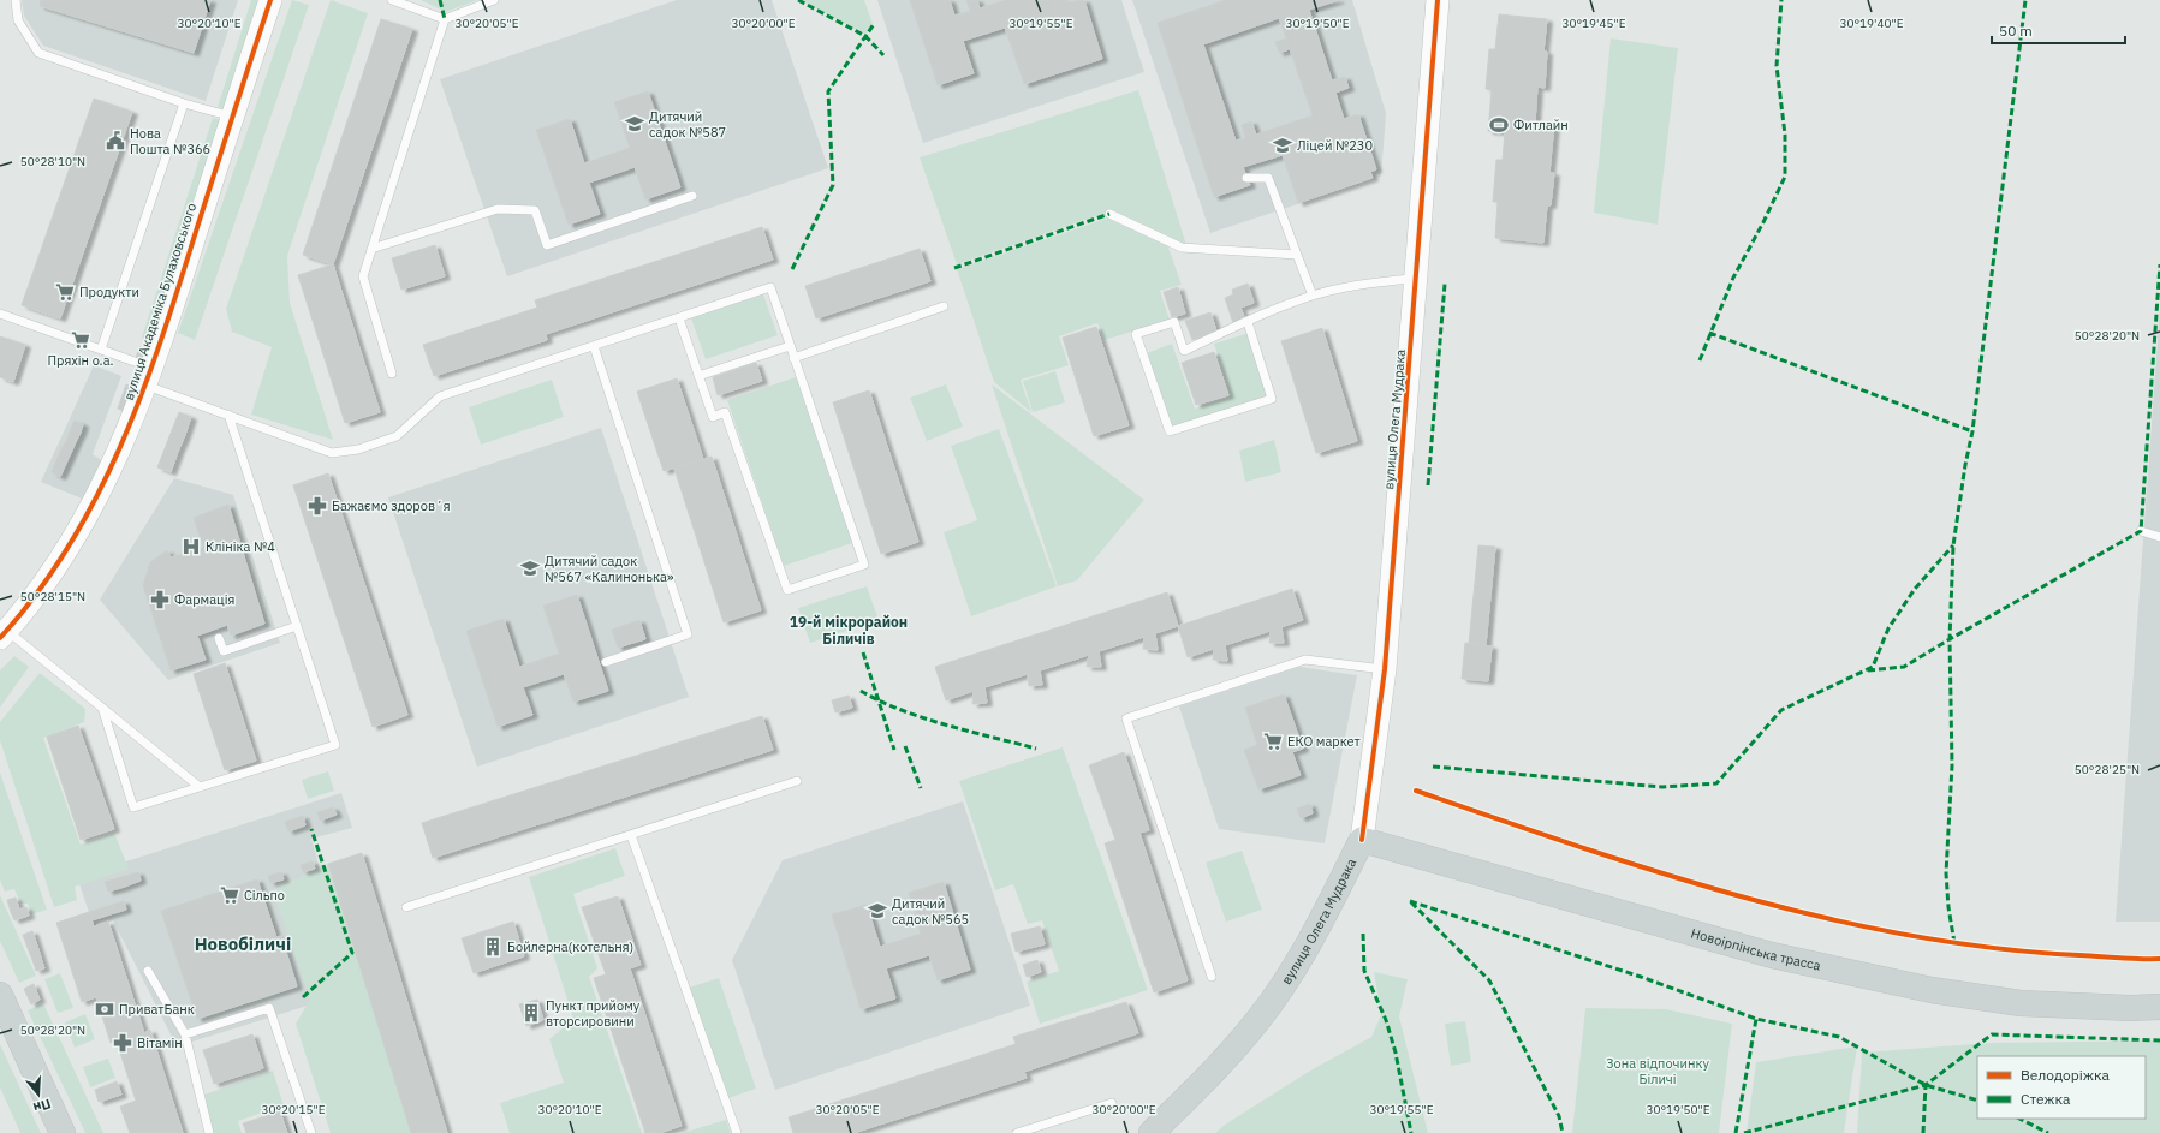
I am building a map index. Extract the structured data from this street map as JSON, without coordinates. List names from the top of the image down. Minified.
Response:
{"streets":{"main road":["вулиця Олега Мудрака","Новоірпінська трасса"],"street":["вулиця Академіка Булаховського"]},"crossings":[["вулиця Олега Мудрака","Новоірпінська трасса"]],"districts":["19-й мікрорайон Біличів","Новобіличі"],"parks":["Зона відпочинку Біличі"],"places":{"school or university":["Дитячий садок №587","Ліцей №230","Дитячий садок №567 «Калинонька»","Дитячий садок №565"],"sports":["Фитлайн"],"public building":["Нова Пошта №366"],"supermarket":["Продукти","Пряхін о.а.","ЕКО маркет","Сільпо"],"pharmacy":["Бажаємо здоровʼя","Фармація","Вітамін"],"hospital":["Клініка №4"],"building":["Бойлерна(котельня)","Пункт прийому вторсировини"],"bank":["ПриватБанк"]},"legend":["Велодоріжка","Стежка"],"scale_bar":"50 m","north":"bottom","coordinates":["30°20'10\"E","30°20'05\"E","30°20'00\"E","30°19'55\"E","30°19'50\"E","30°19'45\"E","30°19'40\"E","50°28'10\"N","50°28'20\"N","50°28'15\"N","50°28'25\"N","30°20'15\"E"]}
